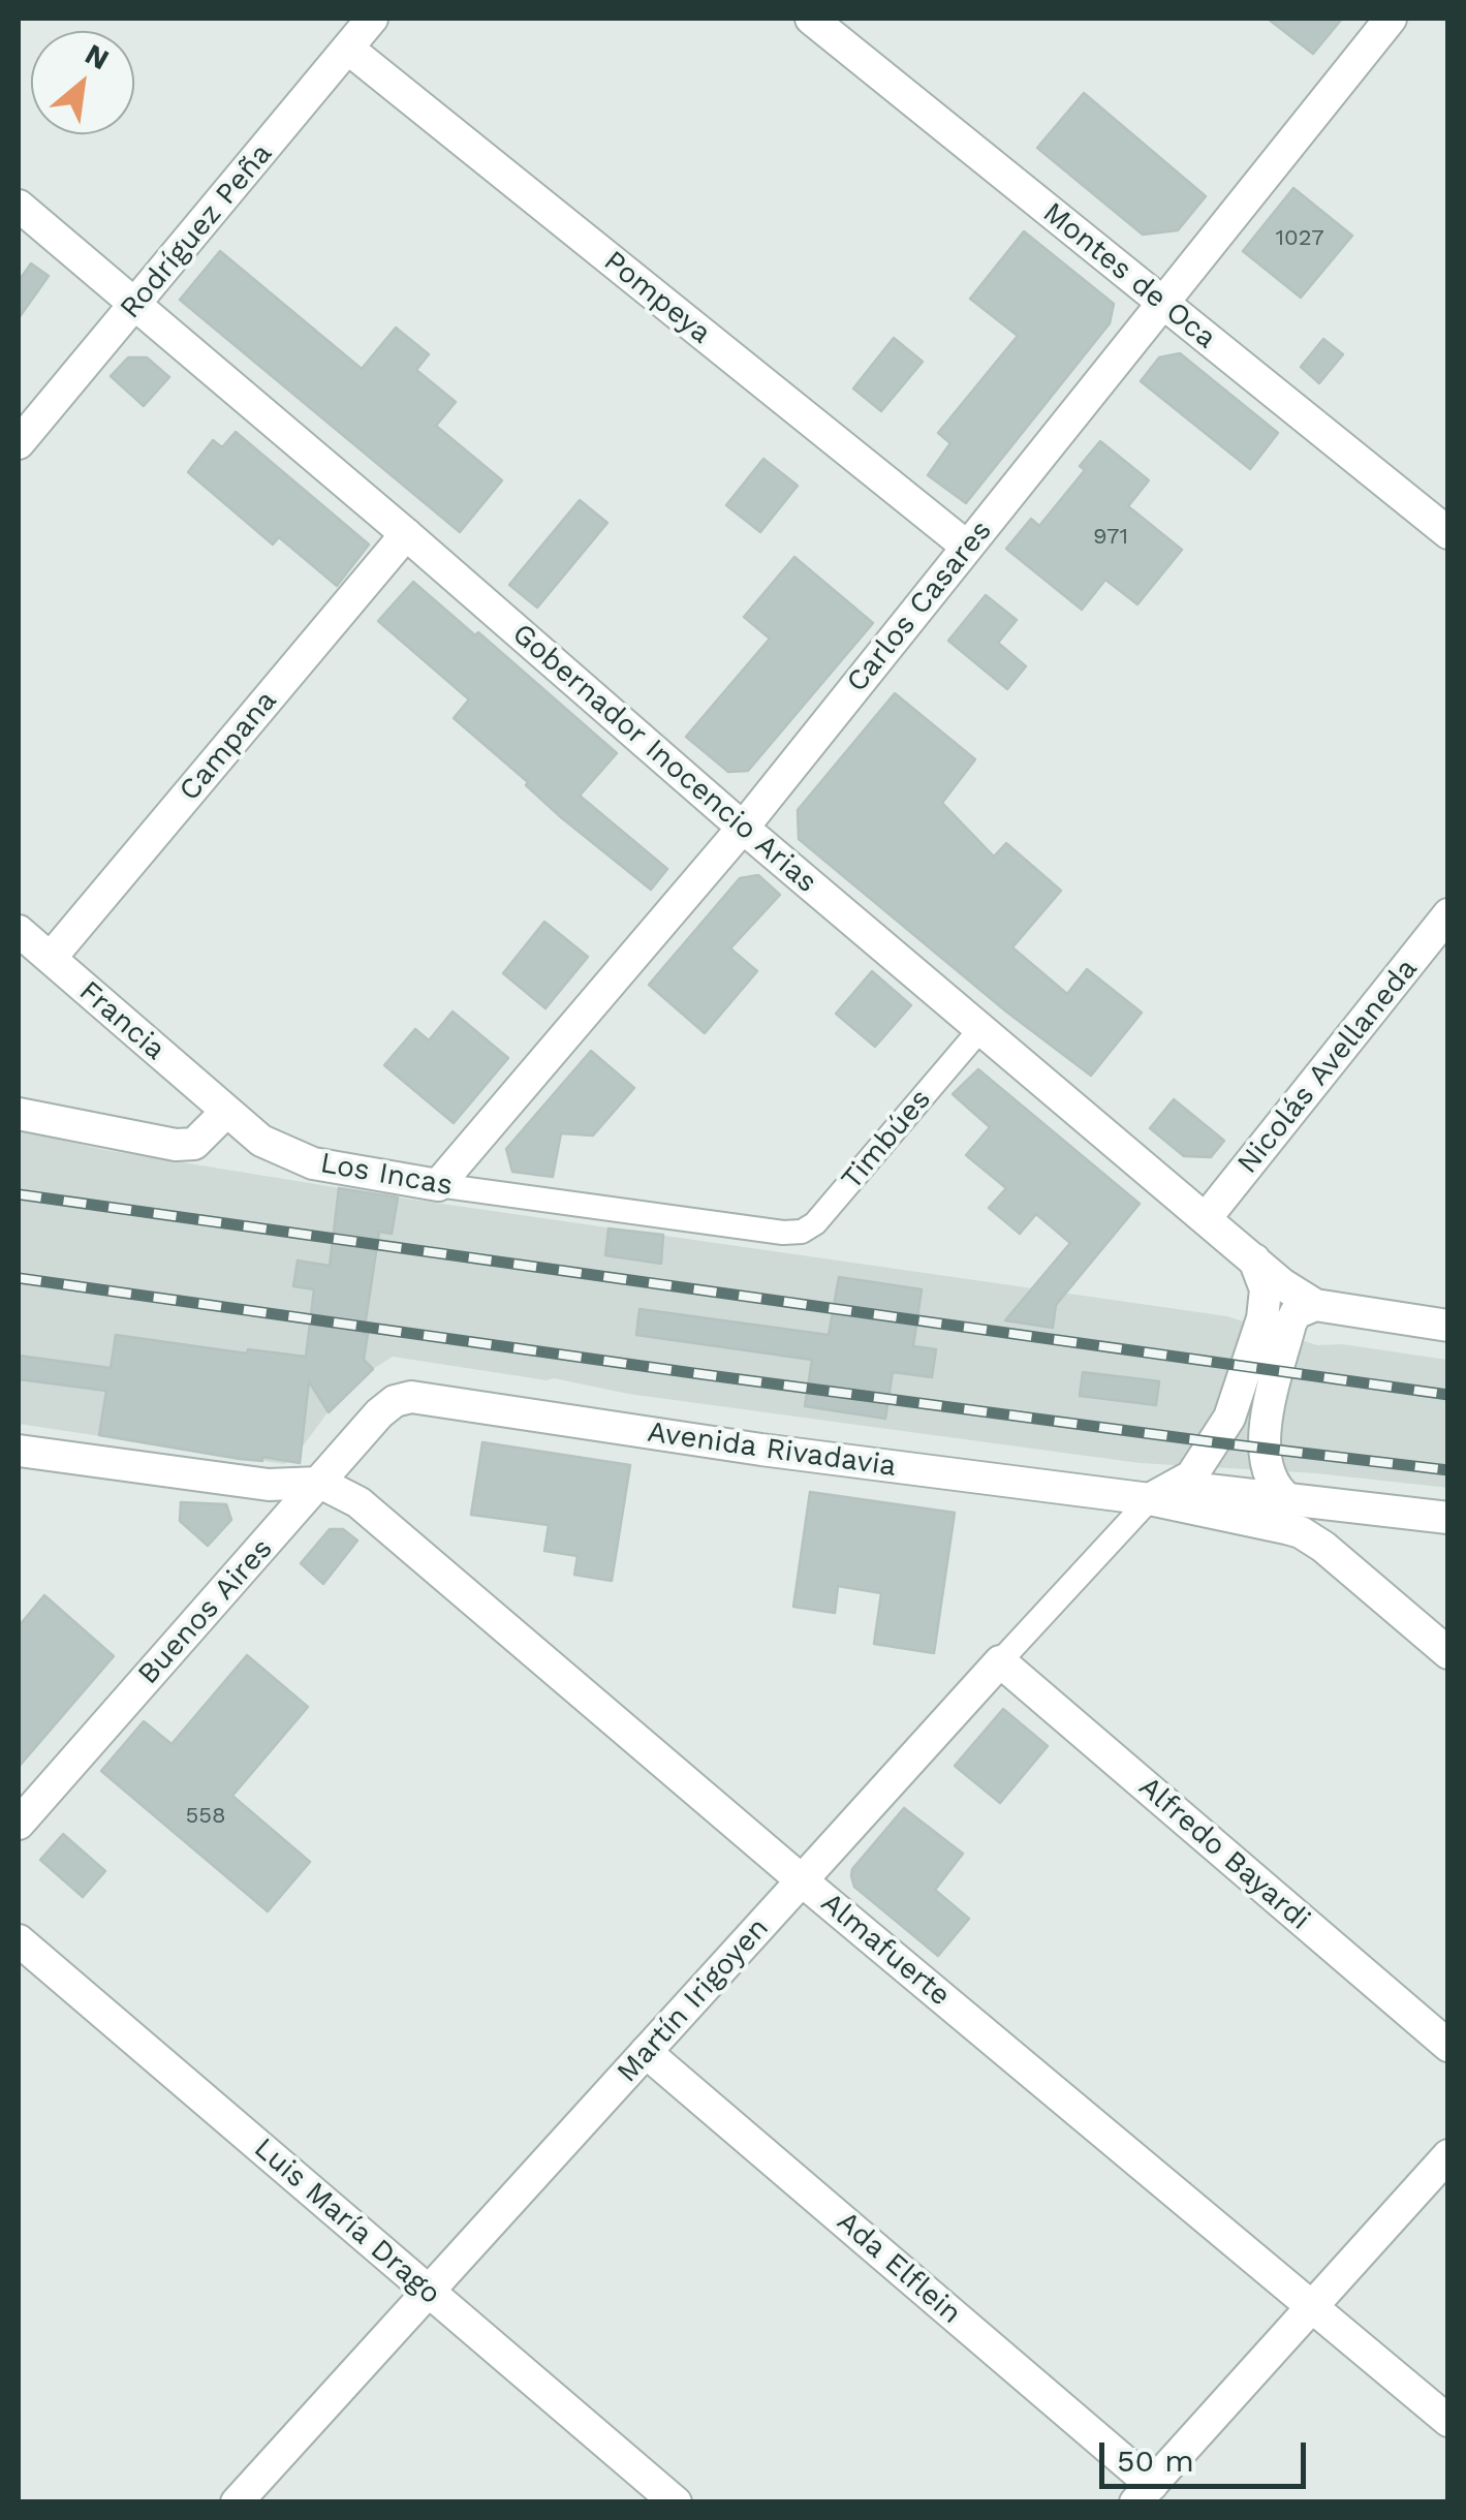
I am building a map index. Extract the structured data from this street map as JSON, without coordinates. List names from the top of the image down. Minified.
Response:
{"streets":{"street":["Rodríguez Peña","Montes de Oca","Pompeya","Carlos Casares","Campana","Gobernador Inocencio Arias","Francia","Nicolás Avellaneda","Timbúes","Los Incas","Avenida Rivadavia","Buenos Aires","Alfredo Bayardi","Almafuerte","Martín Irigoyen","Luis María Drago","Ada Elflein"]},"crossings":[["Rodríguez Peña","Pompeya"],["Rodríguez Peña","Gobernador Inocencio Arias"],["Montes de Oca","Carlos Casares"],["Pompeya","Carlos Casares"],["Carlos Casares","Gobernador Inocencio Arias"],["Carlos Casares","Los Incas"],["Campana","Gobernador Inocencio Arias"],["Campana","Francia"],["Gobernador Inocencio Arias","Nicolás Avellaneda"],["Gobernador Inocencio Arias","Timbúes"],["Francia","Los Incas"],["Timbúes","Los Incas"],["Avenida Rivadavia","Buenos Aires"],["Avenida Rivadavia","Martín Irigoyen"],["Buenos Aires","Almafuerte"],["Alfredo Bayardi","Martín Irigoyen"],["Almafuerte","Martín Irigoyen"],["Martín Irigoyen","Luis María Drago"],["Martín Irigoyen","Ada Elflein"]],"house_numbers":["1027","971","558"],"scale_bar":"50 m","north":"top right"}
